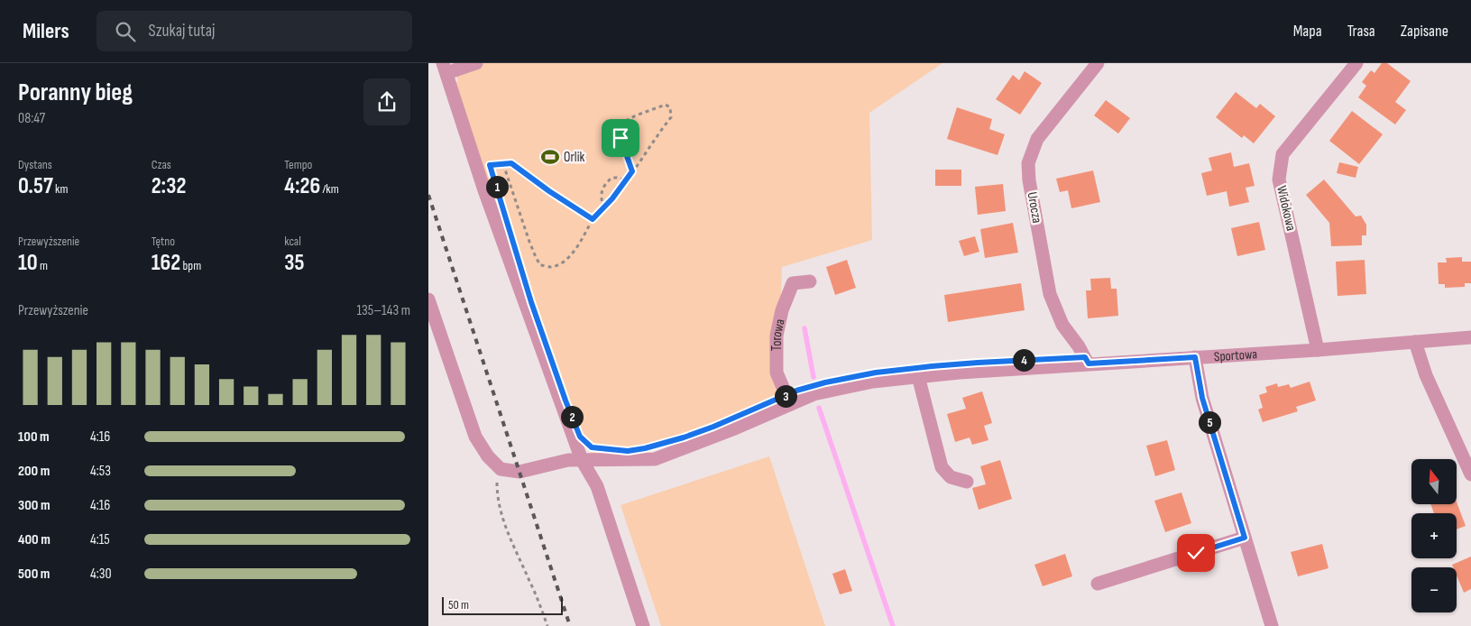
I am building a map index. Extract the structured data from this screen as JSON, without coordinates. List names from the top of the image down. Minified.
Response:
{"streets":{"street":["Urocza","Widokowa","Torowa","Sportowa"]},"crossings":[["Urocza","Sportowa"],["Widokowa","Sportowa"],["Torowa","Sportowa"]],"places":{"sports":["Orlik"]},"scale_bar":"50 m","north":"top","page":{"header":"Milers","search":"Szukaj tutaj","nav":["Mapa","Trasa","Zapisane"],"heading":["Poranny bieg","08:47"],"stats":[["Dystans","0.57 km"],["Czas","2:32"],["Tempo","4:26 /km"],["Przewyższenie","10 m"],["Tętno","162 bpm"],["kcal","35"]],"pins":["1","4","3","2","5"],"chart":["Przewyższenie","135–143 m"],"list":[{"name":"100 m","note":"4:16"},{"name":"200 m","note":"4:53"},{"name":"300 m","note":"4:16"},{"name":"400 m","note":"4:15"},{"name":"500 m","note":"4:30"}],"map_buttons":["+","−"],"scale":"50 m"}}
